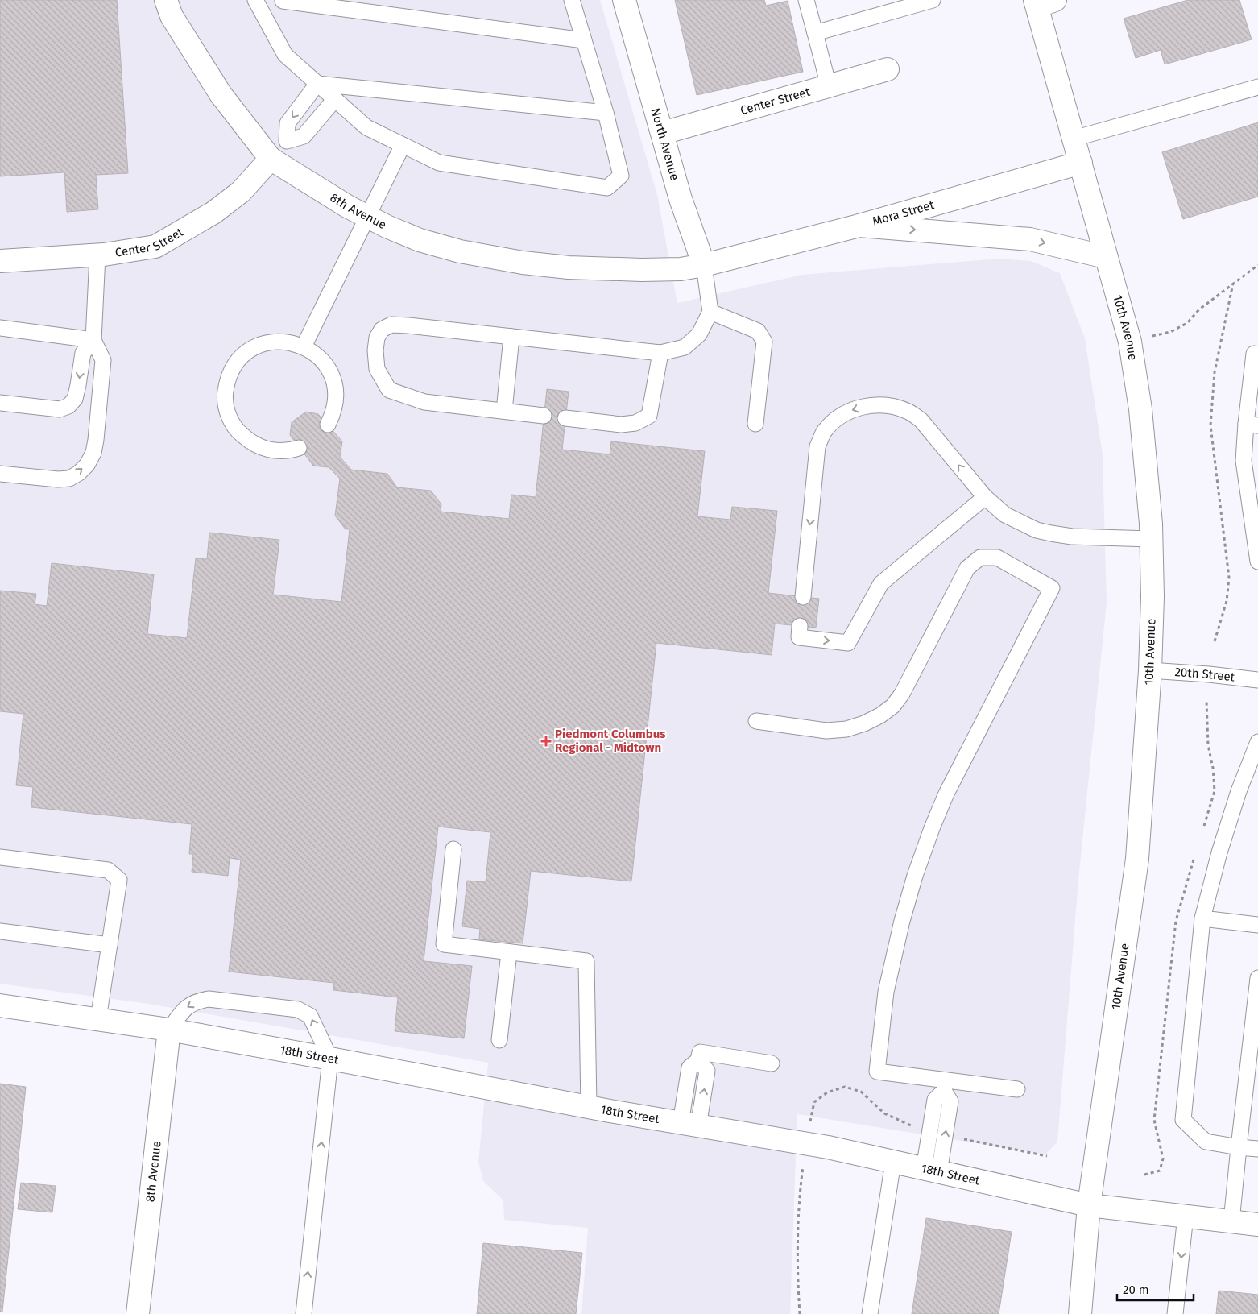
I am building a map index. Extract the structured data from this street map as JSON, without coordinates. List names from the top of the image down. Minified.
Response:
{"streets":{"street":["Center Street","North Avenue","8th Avenue","Mora Street","10th Avenue","18th Street"],"lane":["20th Street"]},"crossings":[["Center Street","North Avenue"],["Center Street","8th Avenue"],["North Avenue","8th Avenue"],["North Avenue","Mora Street"],["8th Avenue","Mora Street"],["8th Avenue","18th Street"],["Mora Street","10th Avenue"],["10th Avenue","20th Street"],["10th Avenue","18th Street"]],"places":{"health":["Piedmont Columbus Regional - Midtown"]},"scale_bar":"20 m"}
